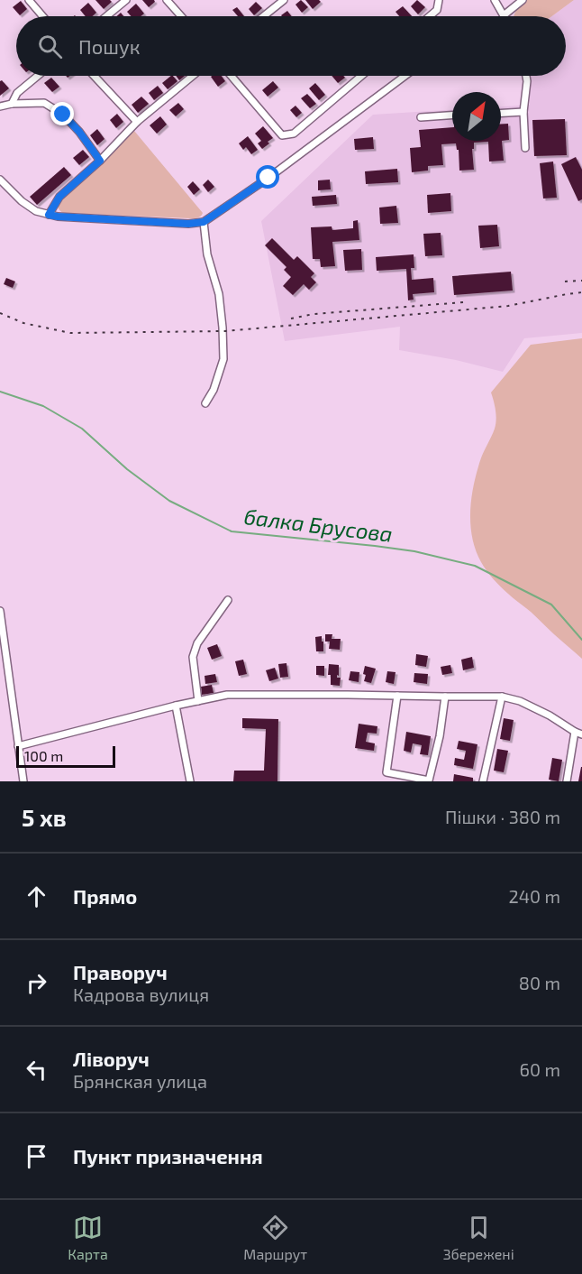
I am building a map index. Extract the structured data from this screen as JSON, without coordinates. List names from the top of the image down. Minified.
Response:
{"water":["балка Брусова"],"scale_bar":"100 m","north":"top right","page":{"search":"Пошук","scale":"100 m","heading":["5 хв","Пішки · 380 m"],"list":[["Прямо","240 m"],["Праворуч","Кадрова вулиця","80 m"],["Ліворуч","Брянская улица","60 m"],"Пункт призначення"],"nav":["Карта","Маршрут","Збережені"]}}
